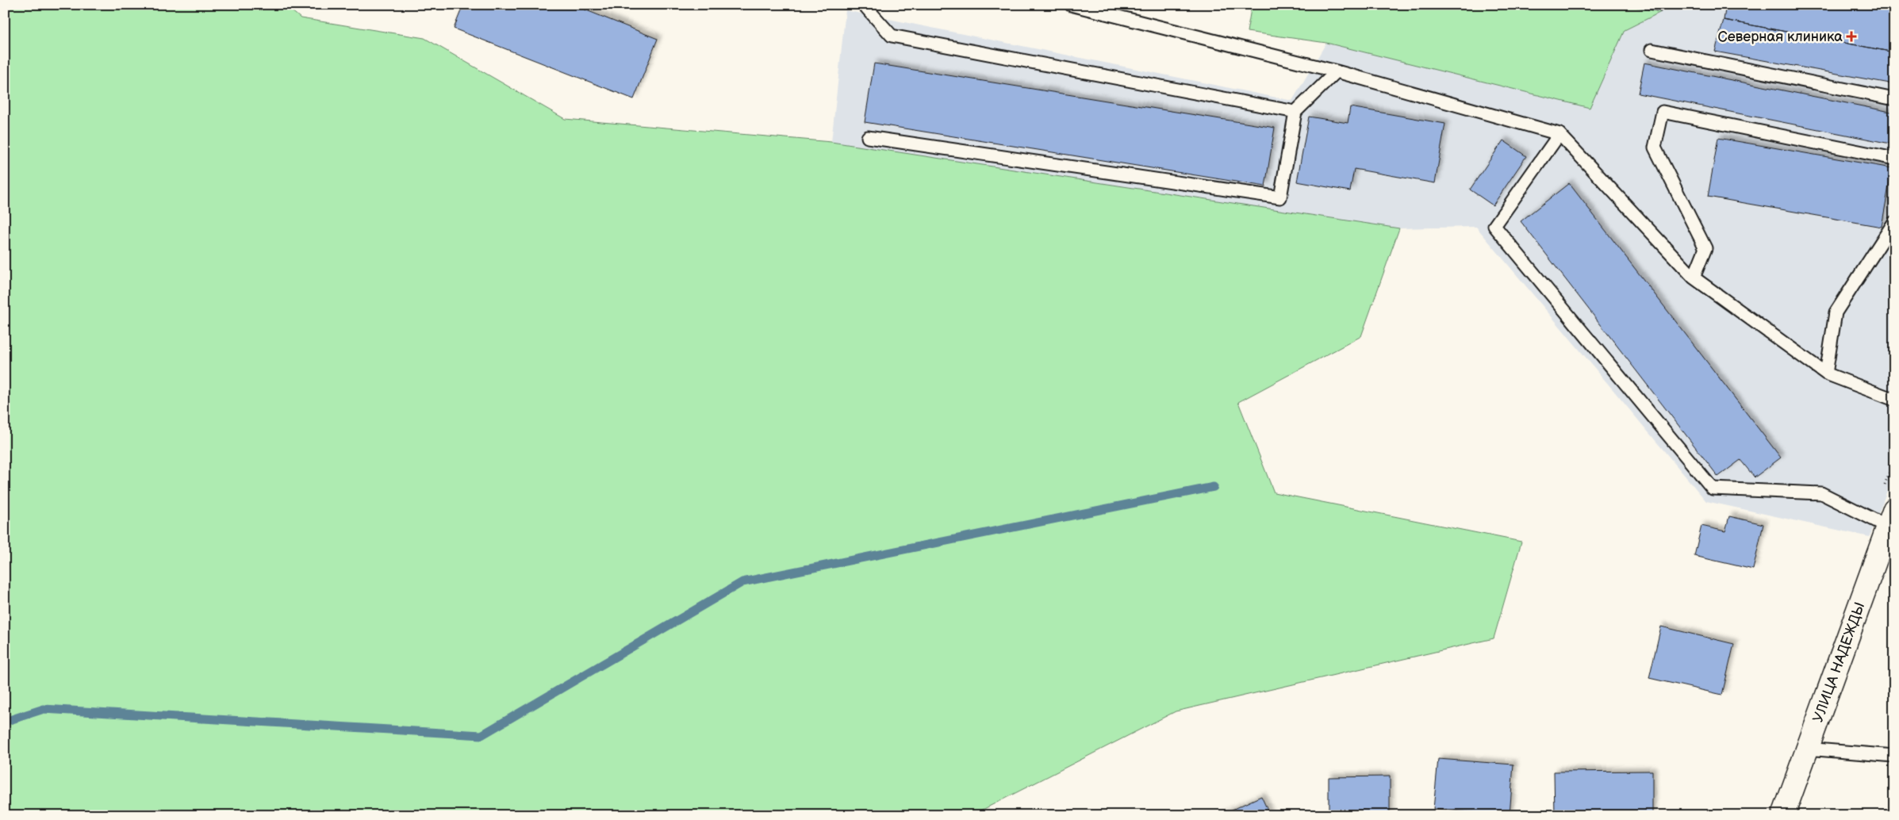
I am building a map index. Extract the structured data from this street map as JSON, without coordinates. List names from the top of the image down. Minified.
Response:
{"streets":{"street":["УЛИЦА НАДЕЖДЫ"]},"places":{"health":["Северная клиника"]}}
